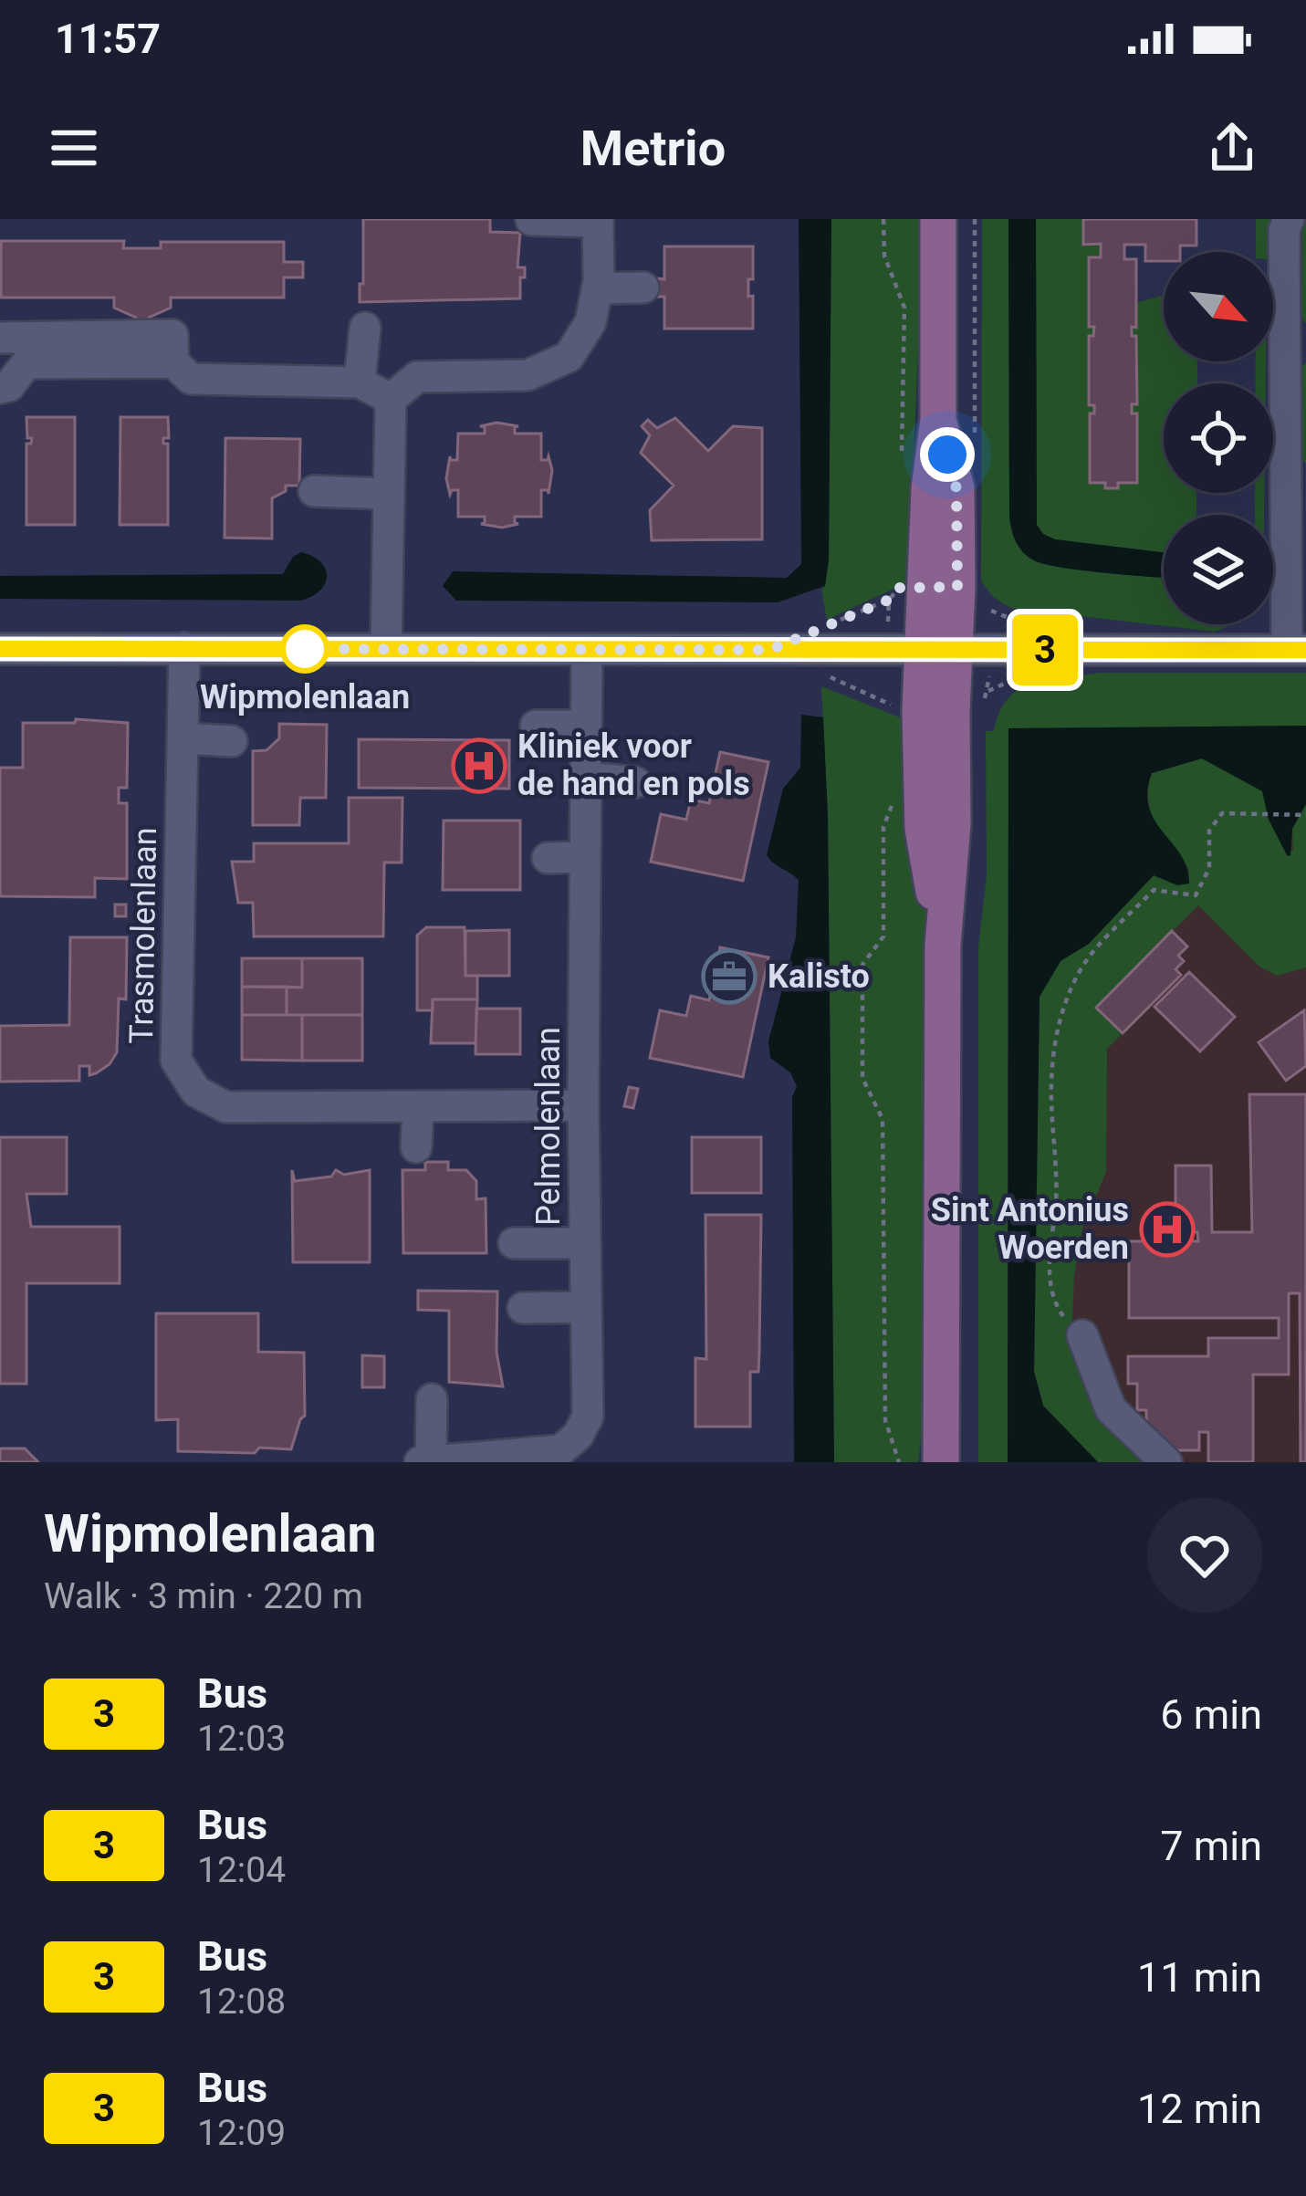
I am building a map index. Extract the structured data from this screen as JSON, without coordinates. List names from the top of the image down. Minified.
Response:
{"streets":{"street":["Trasmolenlaan","Pelmolenlaan"]},"crossings":[["Trasmolenlaan","Pelmolenlaan"]],"places":{"other":["Wipmolenlaan"],"hospital":["Kliniek voor de hand en pols","Sint Antonius Woerden"],"office":["Kalisto"]},"lines":["bus line 3"],"north":"bottom right","page":{"status":"11:57","header":"Metrio","on_map":"3","heading":["Wipmolenlaan","Walk · 3 min · 220 m"],"list":[{"mark":"3","name":"Bus","note":"12:03","value":"6 min"},{"mark":"3","name":"Bus","note":"12:04","value":"7 min"},{"mark":"3","name":"Bus","note":"12:08","value":"11 min"},{"mark":"3","name":"Bus","note":"12:09","value":"12 min"}]}}
